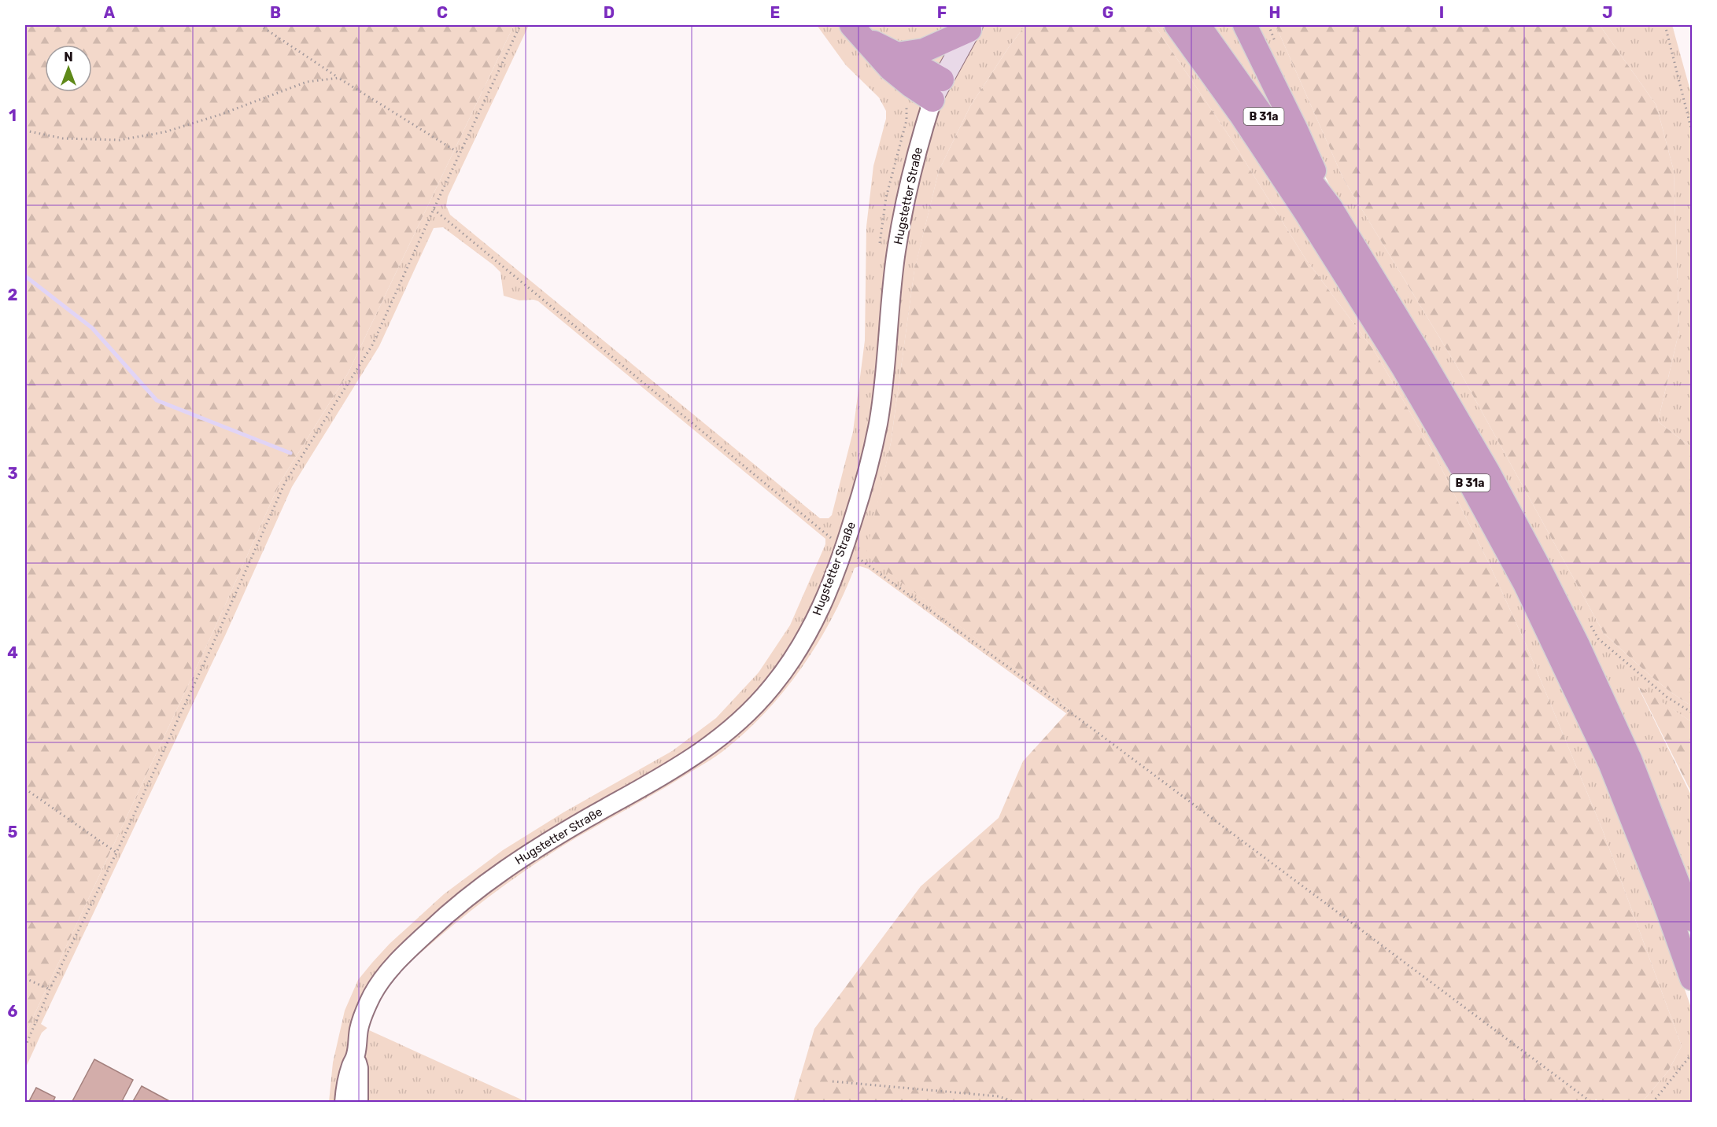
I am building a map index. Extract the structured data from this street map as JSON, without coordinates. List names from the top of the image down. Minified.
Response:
{"streets":{"highway":["B 31a"],"main road":["Hugstetter Straße"]},"north":"top","grid":{"columns":["A","B","C","D","E","F","G","H","I","J"],"rows":["1","2","3","4","5","6"]}}
